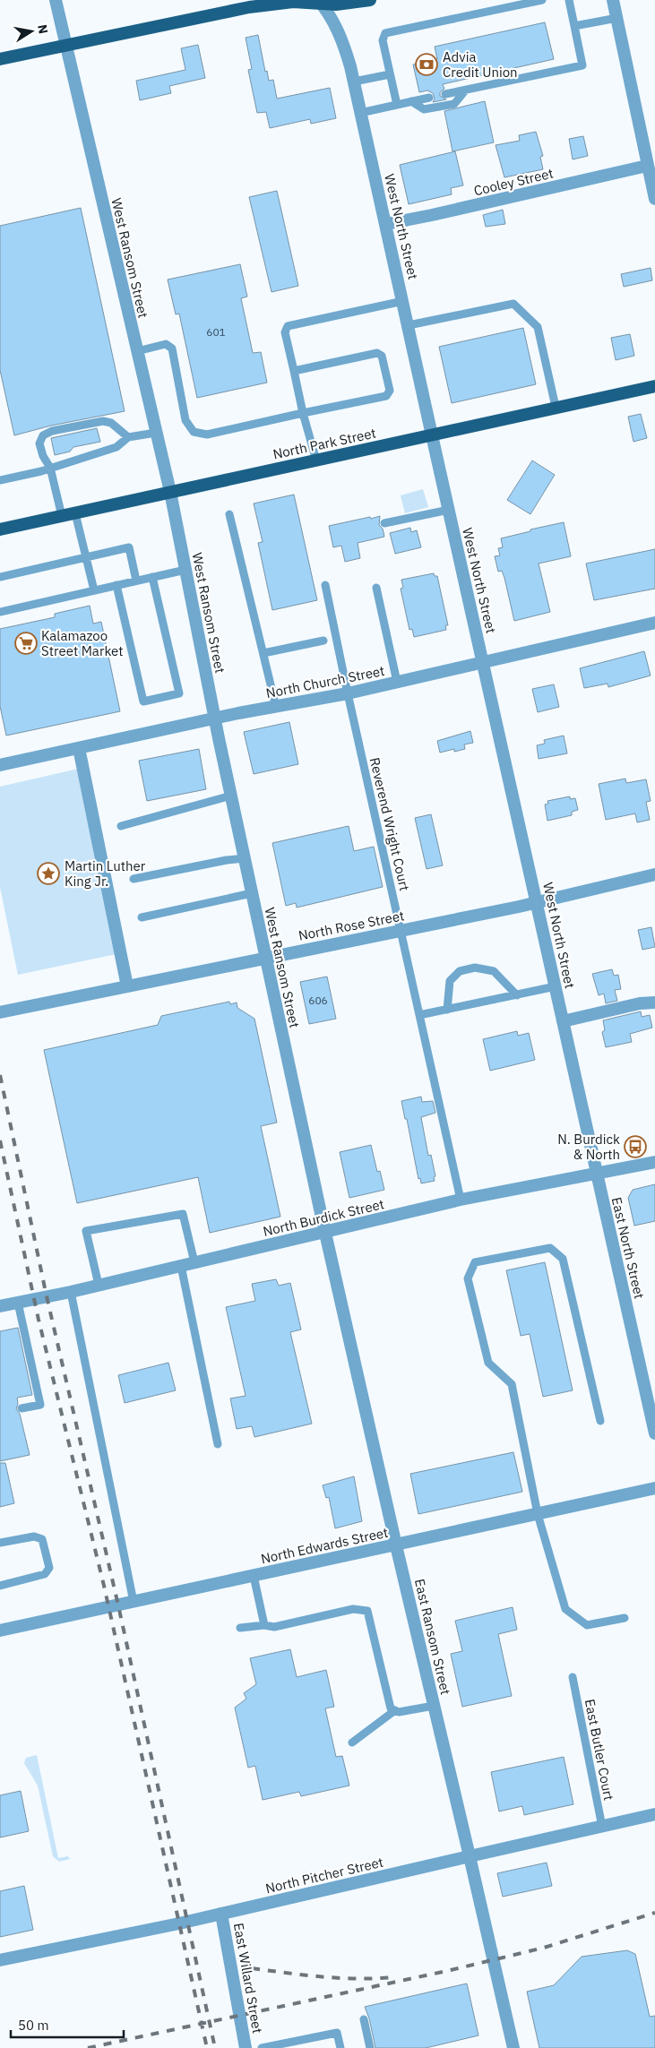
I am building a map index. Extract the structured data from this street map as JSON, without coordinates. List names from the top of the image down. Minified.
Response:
{"streets":{"main road":["North Park Street"],"street":["Cooley Street","West North Street","West Ransom Street","North Church Street","North Rose Street","North Burdick Street","East North Street","North Edwards Street","East Ransom Street","North Pitcher Street","East Willard Street"],"lane":["Reverend Wright Court","East Butler Court"]},"crossings":[["Cooley Street","West North Street"],["West North Street","North Park Street"],["West North Street","North Church Street"],["West North Street","North Rose Street"],["West North Street","North Burdick Street"],["West North Street","East North Street"],["West Ransom Street","North Park Street"],["West Ransom Street","North Church Street"],["West Ransom Street","North Rose Street"],["West Ransom Street","North Burdick Street"],["West Ransom Street","East Ransom Street"],["North Church Street","Reverend Wright Court"],["Reverend Wright Court","North Rose Street"],["Reverend Wright Court","North Burdick Street"],["North Burdick Street","East North Street"],["North Burdick Street","East Ransom Street"],["North Edwards Street","East Ransom Street"],["East Ransom Street","North Pitcher Street"],["East Butler Court","North Pitcher Street"],["North Pitcher Street","East Willard Street"]],"places":{"bank":["Advia Credit Union"],"supermarket":["Kalamazoo Street Market"],"place":["Martin Luther King Jr."],"bus stop":["N. Burdick & North"]},"house_numbers":["601","606"],"scale_bar":"50 m","north":"right"}
